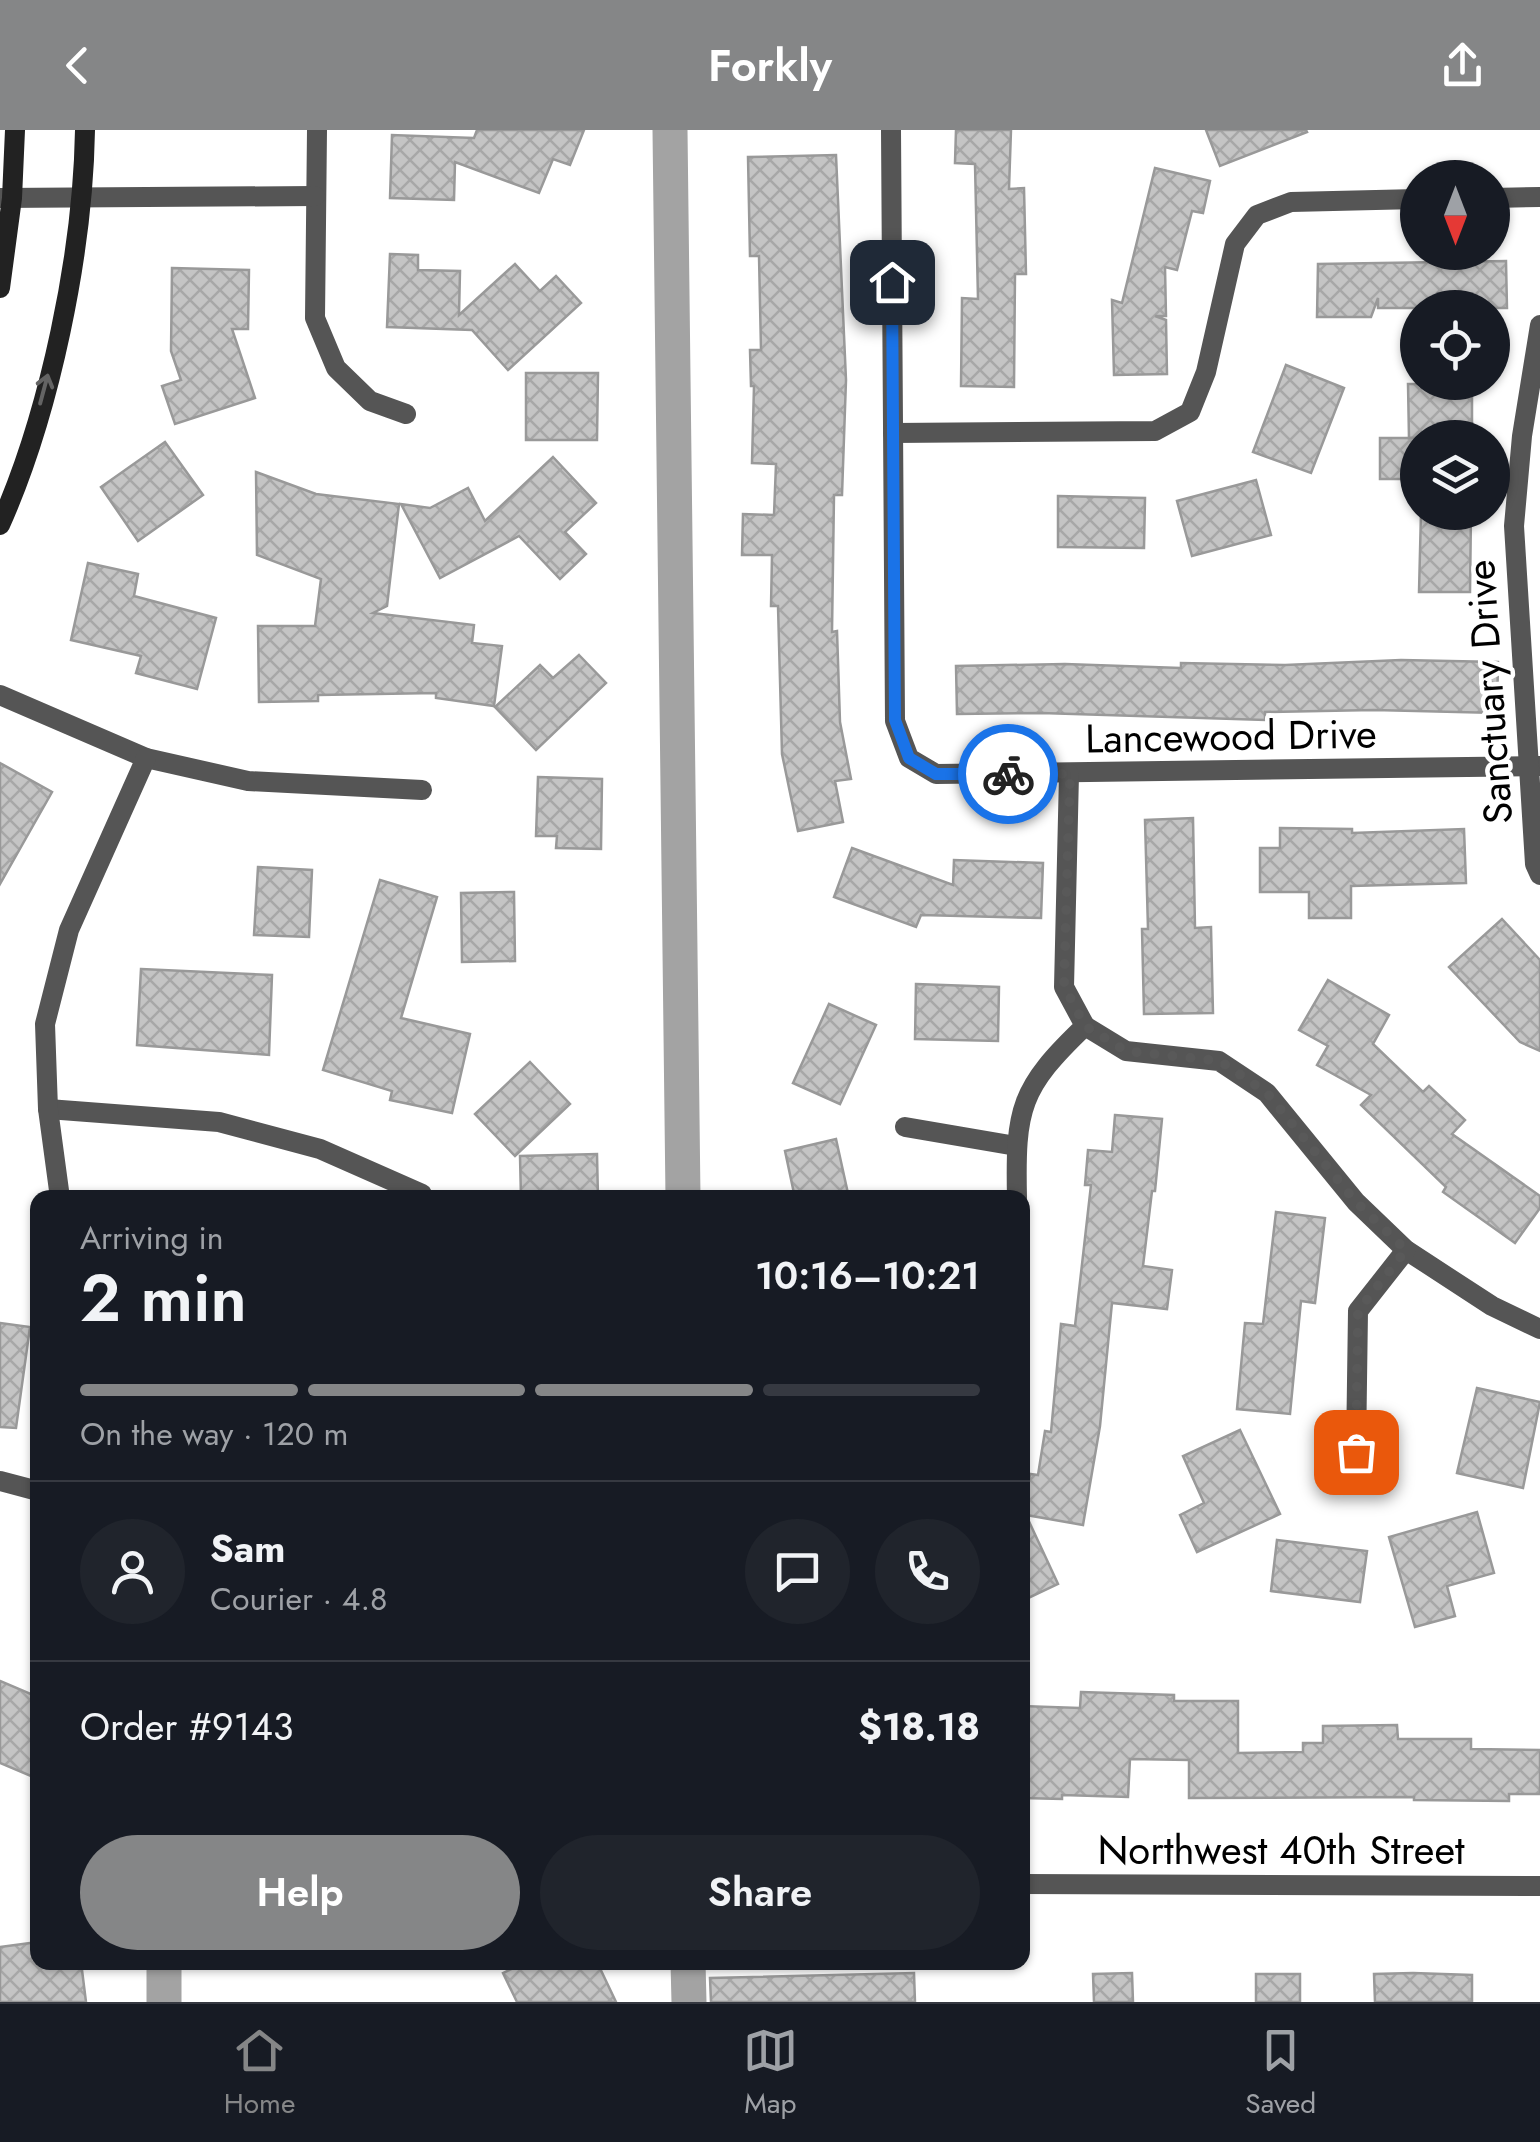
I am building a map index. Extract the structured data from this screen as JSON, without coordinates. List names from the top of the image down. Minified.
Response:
{"streets":{"street":["Sanctuary Drive","Lancewood Drive","Northwest 40th Street"]},"crossings":[["Sanctuary Drive","Lancewood Drive"]],"north":"bottom","page":{"header":"Forkly","heading":["2 min","Arriving in","10:16–10:21"],"panel":["Sam","Courier · 4.8","Order #9143","$18.18"],"bar":"On the way · 120 m","buttons":["Help","Share"],"tabs":["Home","Map","Saved"]}}
